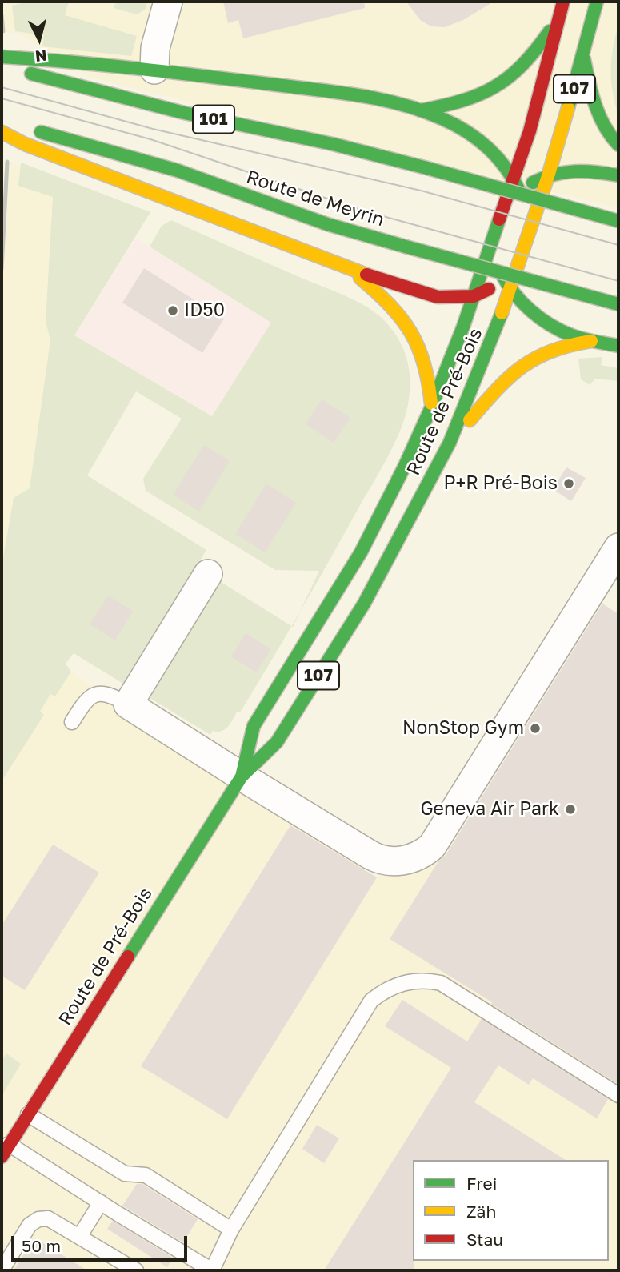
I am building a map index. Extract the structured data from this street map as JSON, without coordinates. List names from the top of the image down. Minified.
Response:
{"streets":{"main road":["107","101","Route de Meyrin","Route de Pré-Bois"]},"places":["ID50","P+R Pré-Bois","NonStop Gym","Geneva Air Park"],"legend":["Frei","Zäh","Stau"],"scale_bar":"50 m","north":"bottom"}
